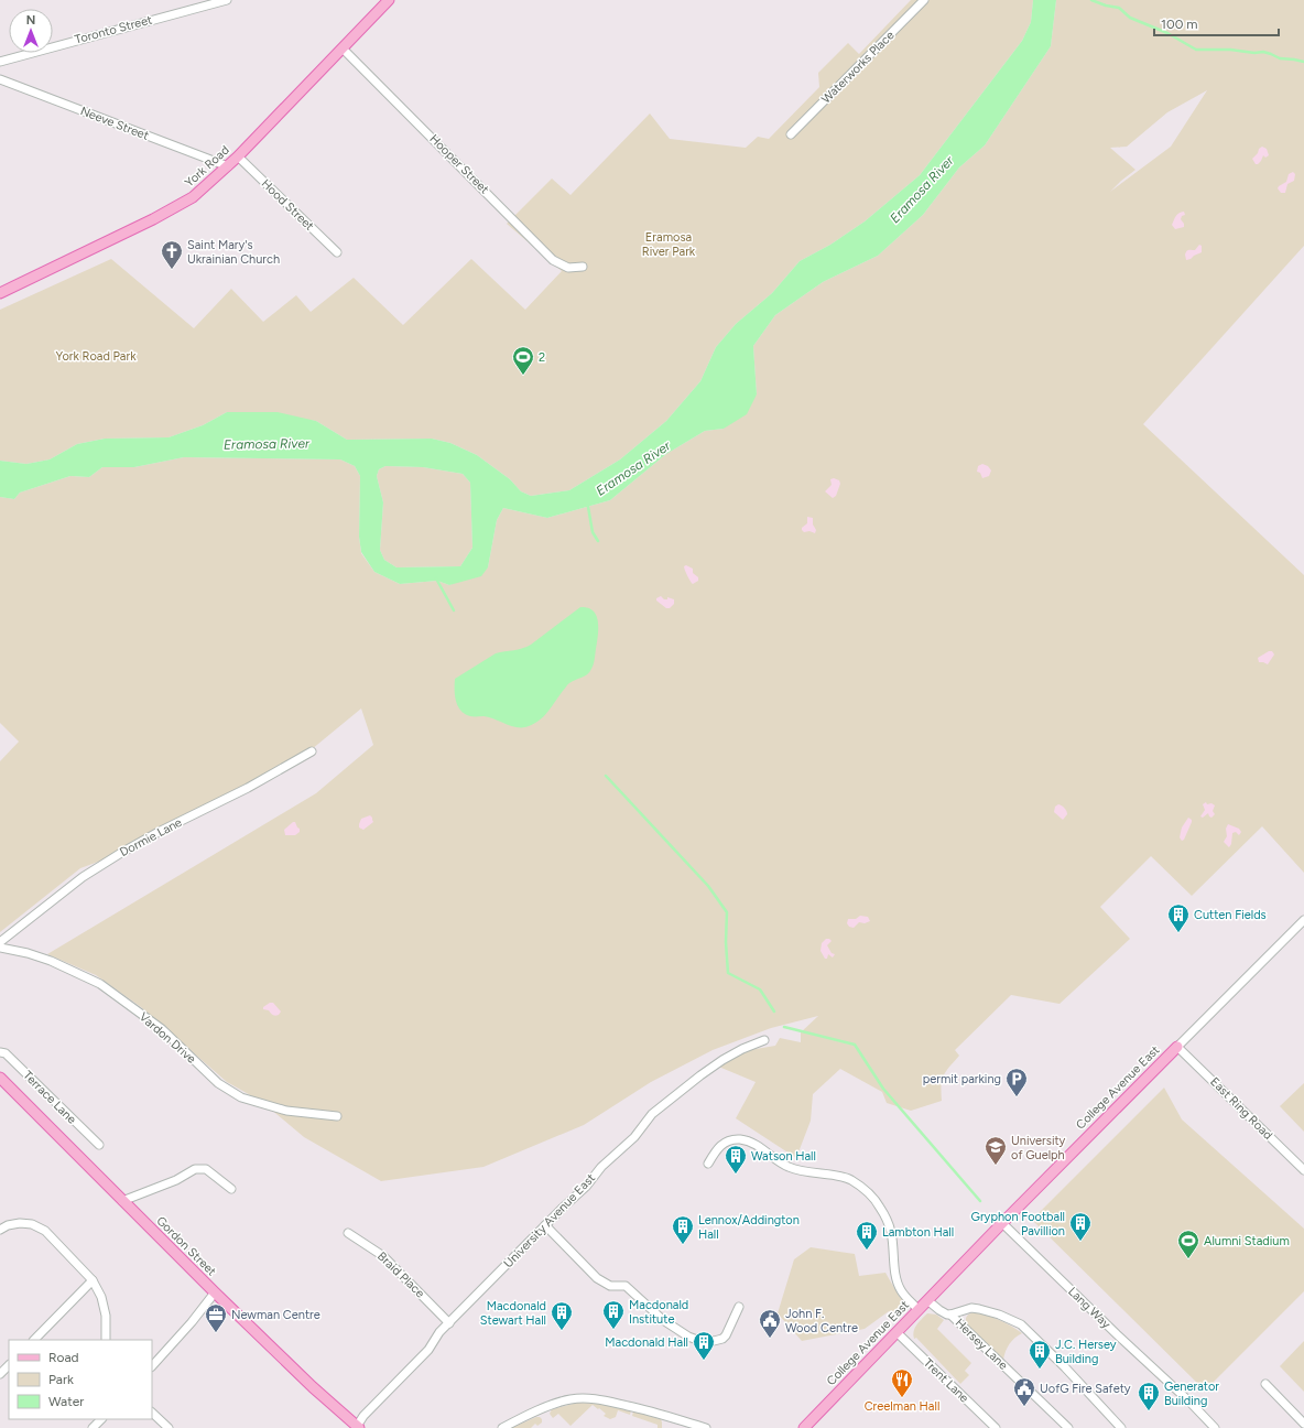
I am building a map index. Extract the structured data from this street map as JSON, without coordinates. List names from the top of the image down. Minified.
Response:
{"streets":{"main road":["York Road","College Avenue East","Gordon Street"],"street":["Toronto Street","Waterworks Place","Neeve Street","Hooper Street","Hood Street","Dormie Lane","Vardon Drive","Terrace Lane","East Ring Road","University Avenue East","Braid Place","Lang Way","Hersey Lane","Trent Lane"]},"crossings":[["Neeve Street","York Road"],["Hooper Street","York Road"],["York Road","Hood Street"],["College Avenue East","East Ring Road"],["College Avenue East","Lang Way"],["College Avenue East","Hersey Lane"],["College Avenue East","Trent Lane"],["University Avenue East","Gordon Street"],["University Avenue East","Braid Place"]],"water":["Eramosa River"],"parks":["Eramosa River Park","York Road Park"],"places":{"church":["Saint Mary's Ukrainian Church"],"sports":["2","Alumni Stadium"],"building":["Cutten Fields","Watson Hall","Gryphon Football Pavillion","Lennox/Addington Hall","Lambton Hall","Macdonald Institute","Macdonald Stewart Hall","Macdonald Hall","J.C. Hersey Building","Generator Building"],"parking":["permit parking"],"school or university":["University of Guelph"],"office":["Newman Centre"],"public building":["John F. Wood Centre","UofG Fire Safety"],"restaurant":["Creelman Hall"]},"legend":["Road","Park","Water"],"scale_bar":"100 m","north":"top"}
